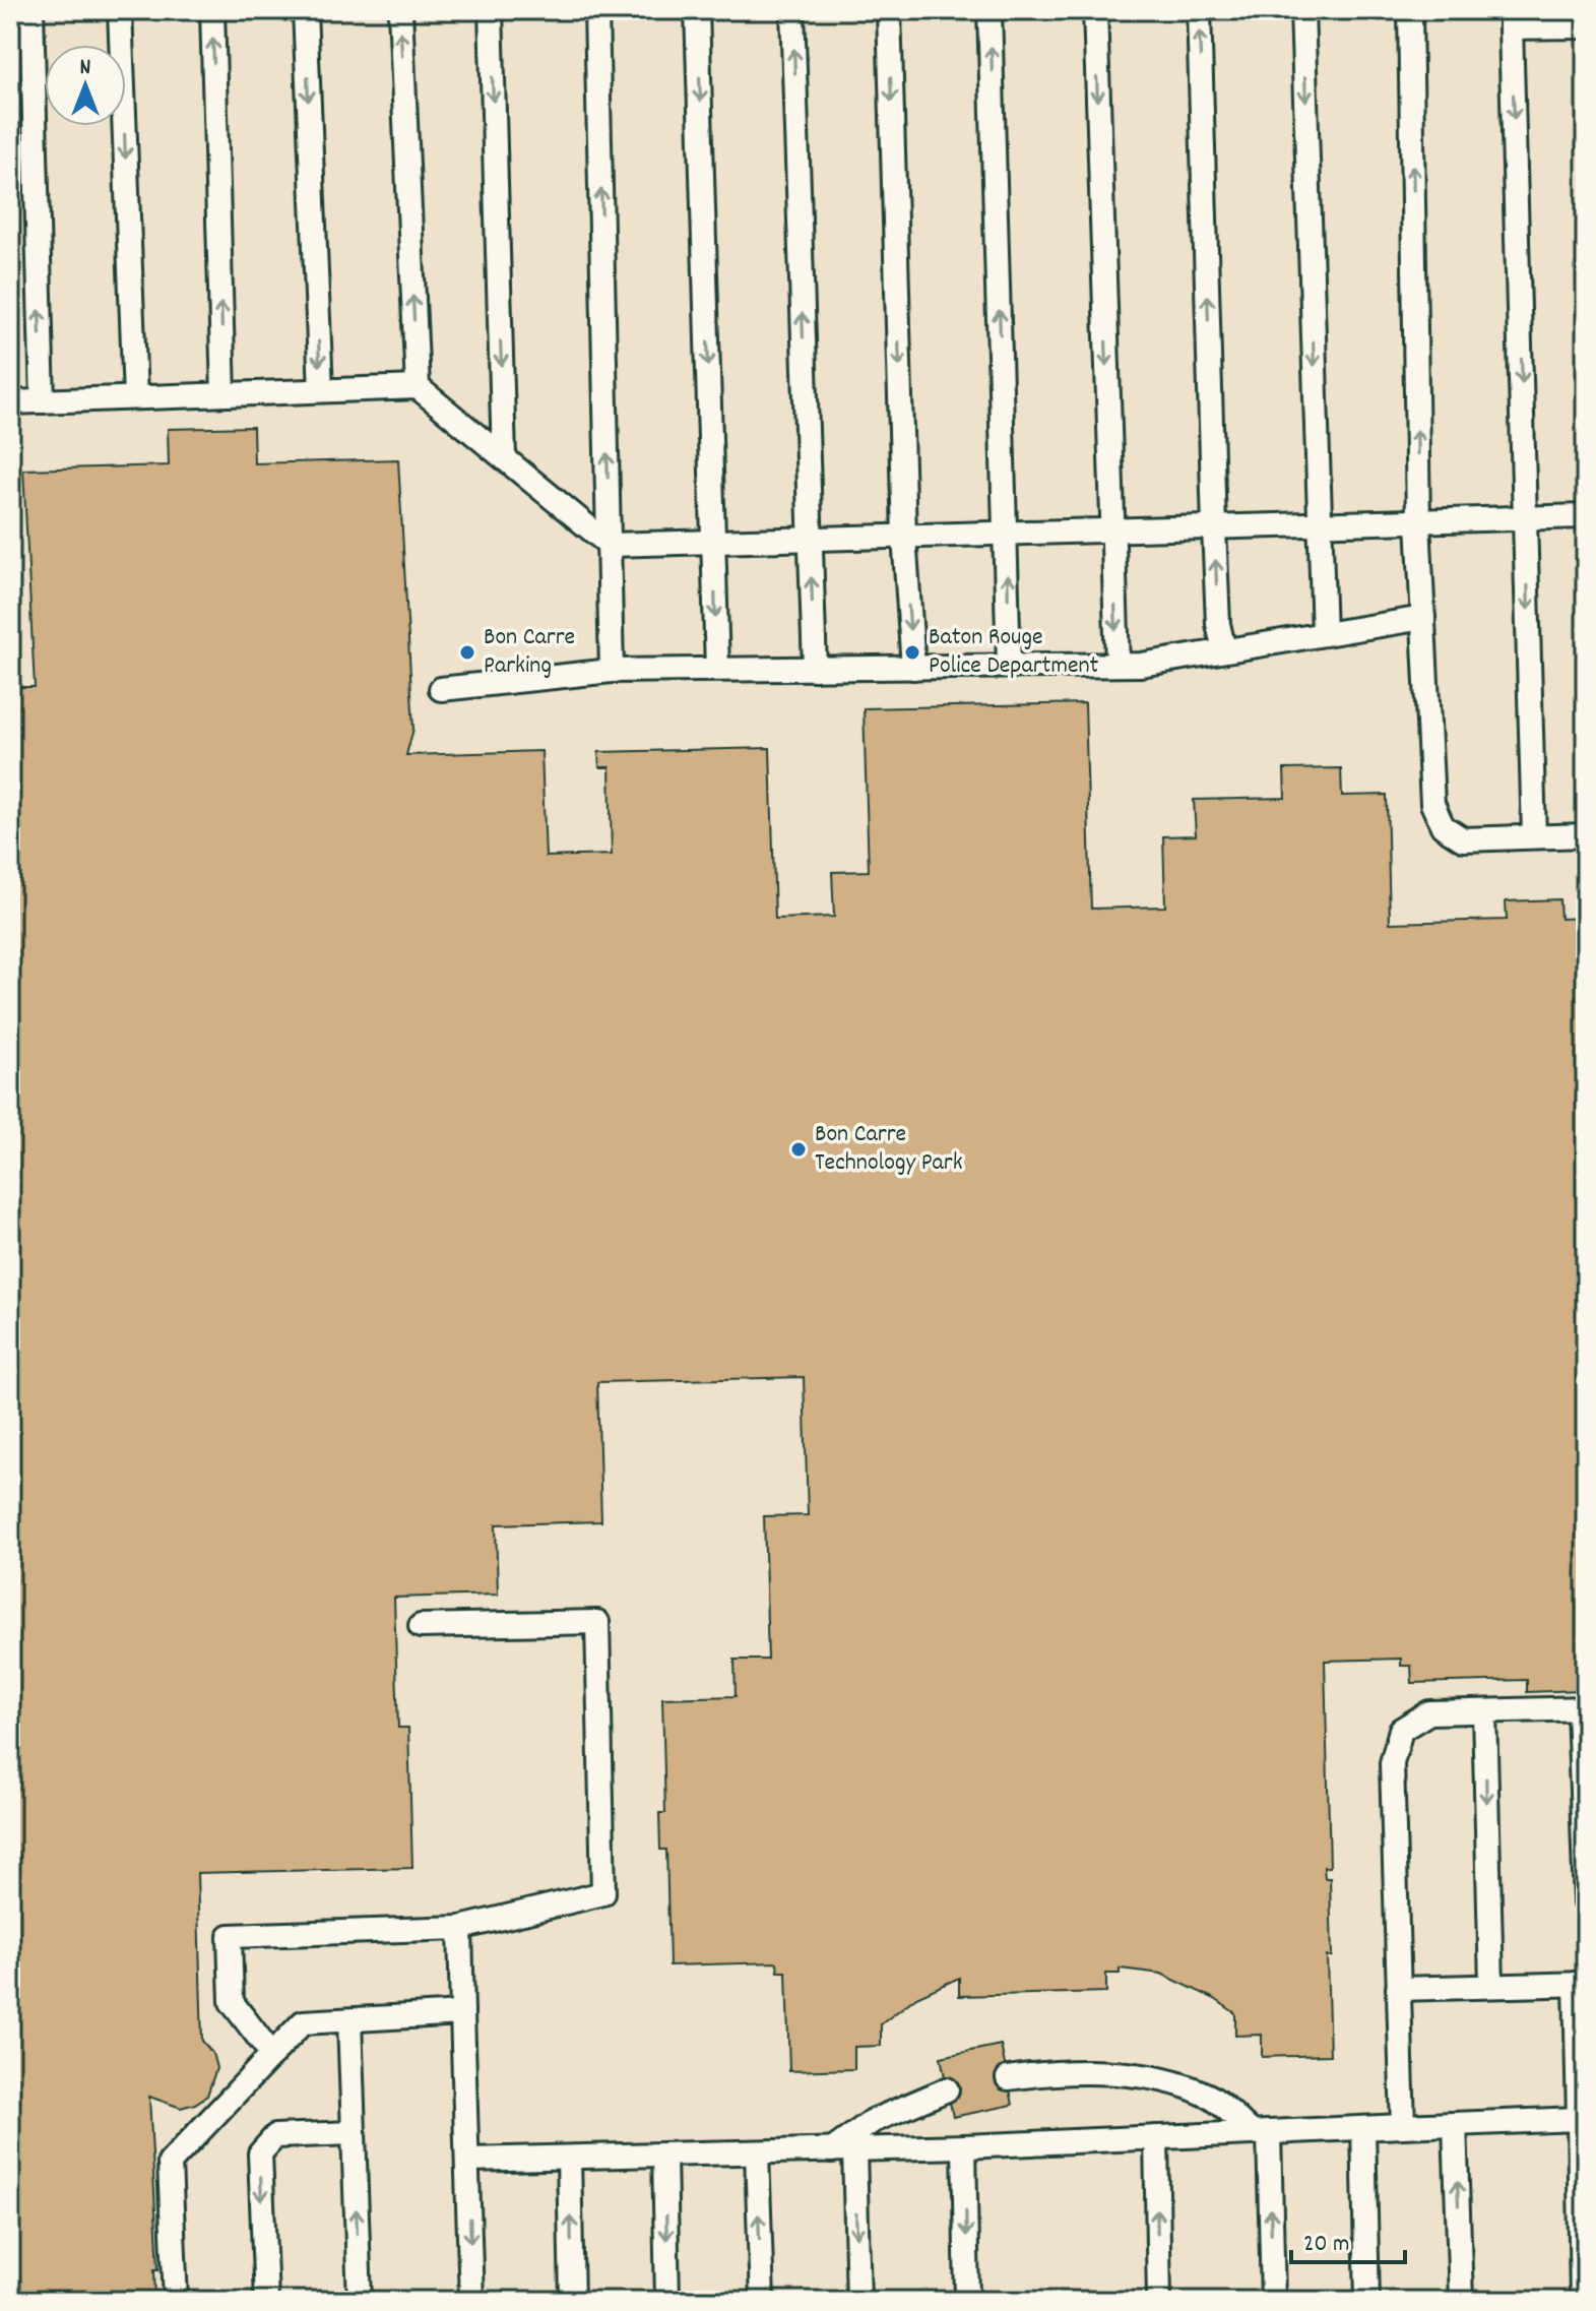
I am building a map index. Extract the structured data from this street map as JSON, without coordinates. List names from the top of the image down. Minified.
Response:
{"places":["Bon Carre Parking","Baton Rouge Police Department","Bon Carre Technology Park"],"scale_bar":"20 m","north":"top"}
